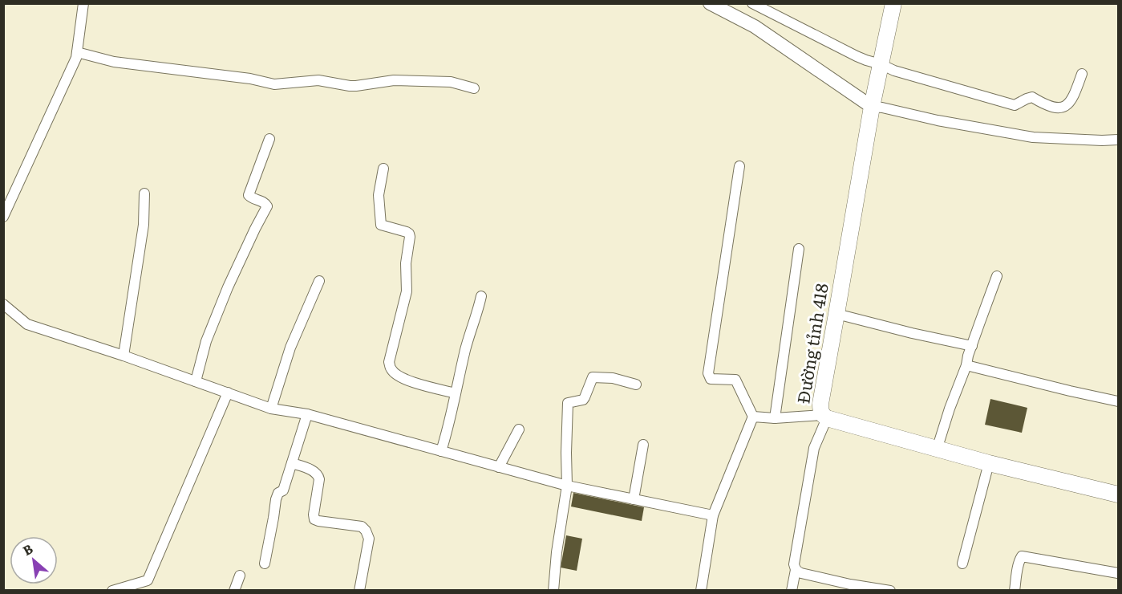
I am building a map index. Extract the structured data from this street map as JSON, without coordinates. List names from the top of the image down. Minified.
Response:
{"streets":{"main road":["Đường tỉnh 418"]},"north":"top left"}
